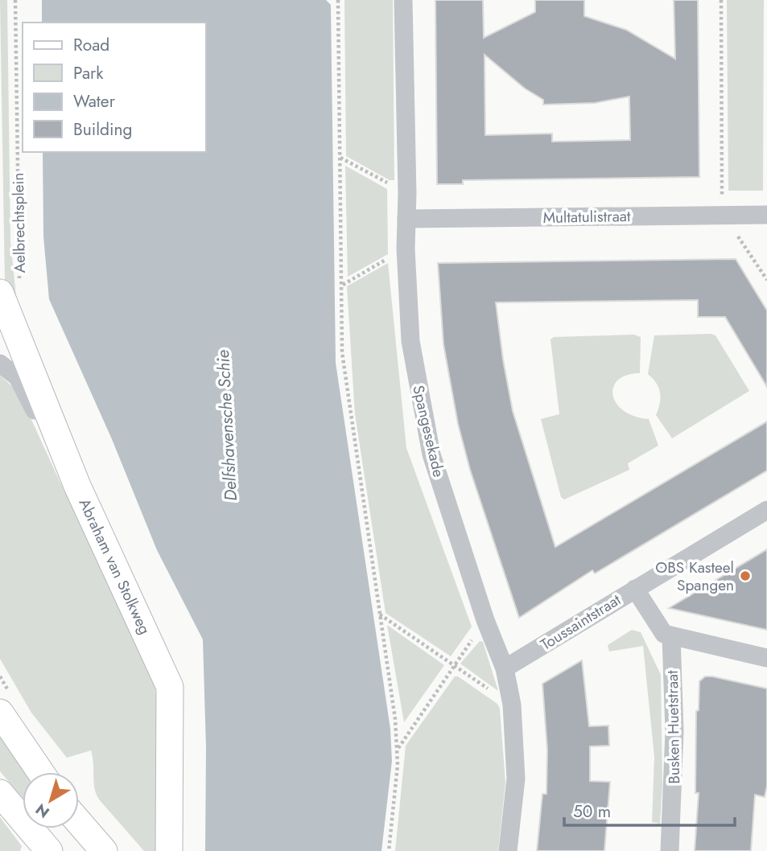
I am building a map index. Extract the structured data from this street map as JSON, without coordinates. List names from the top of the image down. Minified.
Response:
{"streets":{"street":["Multatulistraat","Spangesekade","Abraham van Stolkweg","Toussaintstraat","Busken Huetstraat"],"path":["Aelbrechtsplein"]},"crossings":[["Multatulistraat","Spangesekade"],["Aelbrechtsplein","Abraham van Stolkweg"],["Spangesekade","Toussaintstraat"],["Toussaintstraat","Busken Huetstraat"]],"water":["Delfshavensche Schie"],"places":["OBS Kasteel Spangen"],"legend":["Road","Park","Water","Building"],"scale_bar":"50 m","north":"bottom left"}
